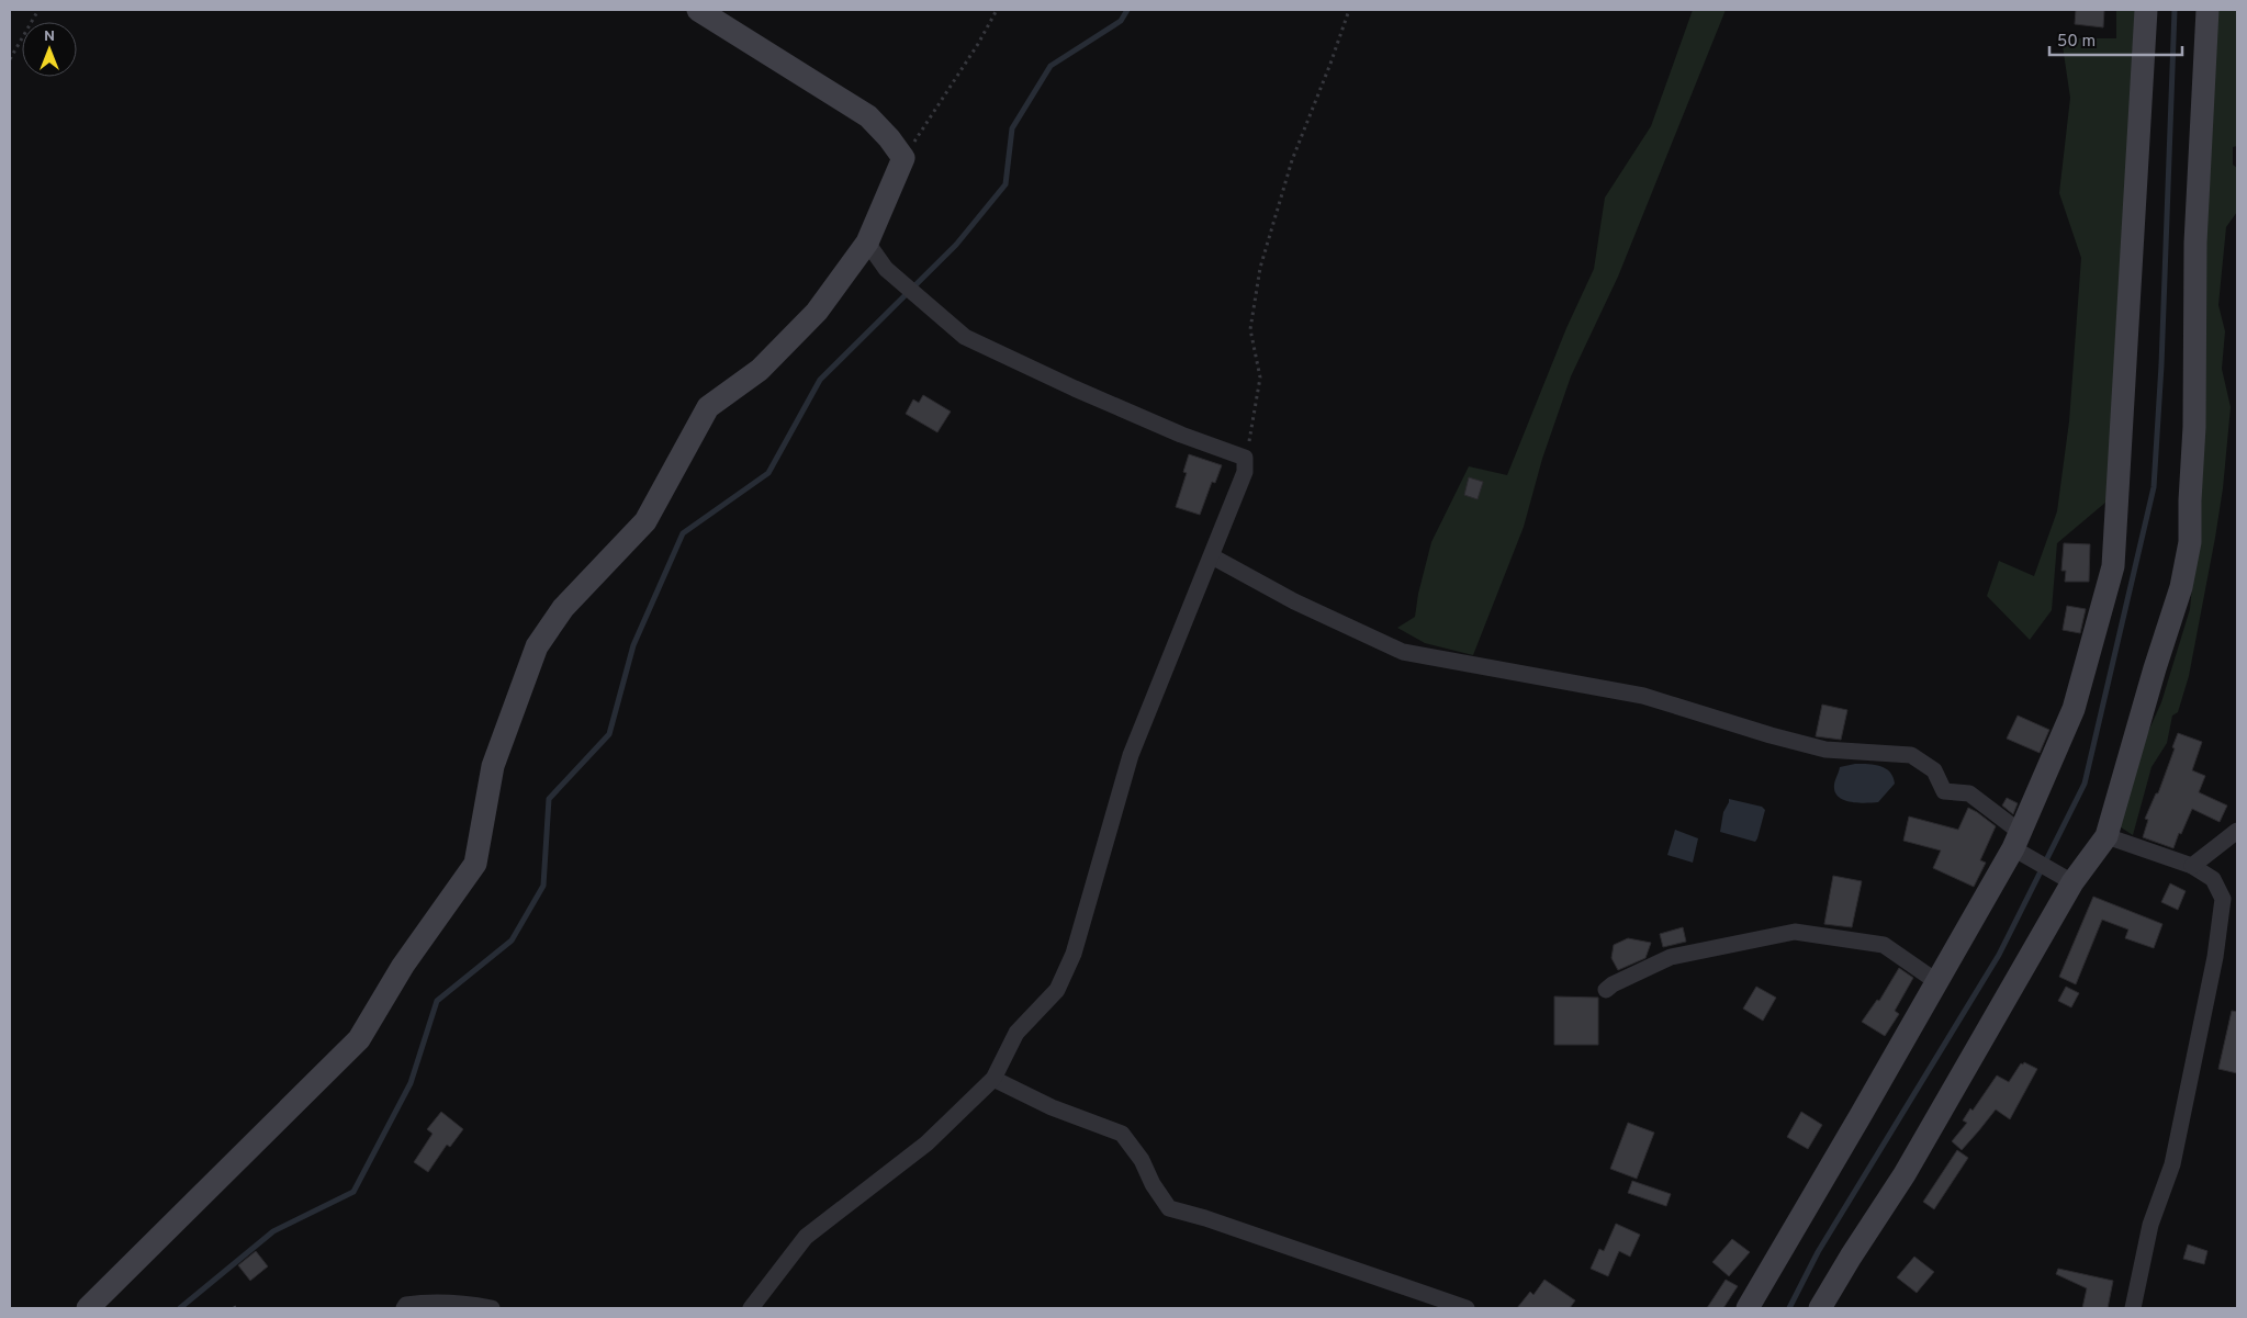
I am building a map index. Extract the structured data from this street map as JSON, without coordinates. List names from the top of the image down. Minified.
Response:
{"scale_bar":"50 m","north":"top"}
